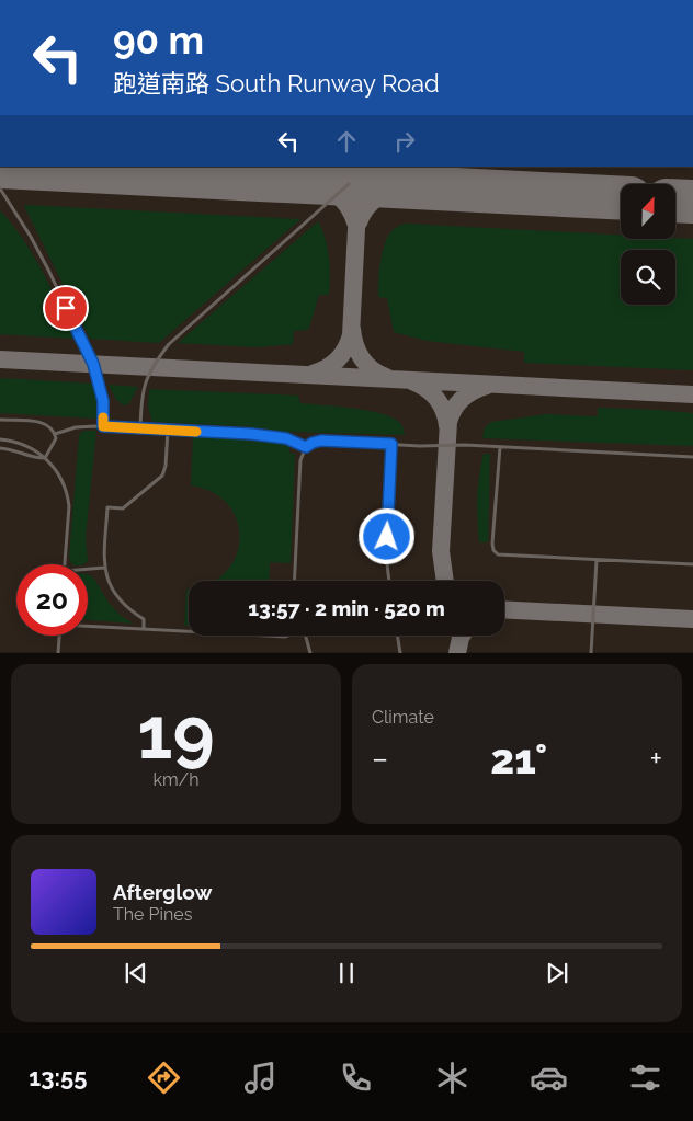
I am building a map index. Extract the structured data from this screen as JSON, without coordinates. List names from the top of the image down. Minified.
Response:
{"north":"top","page":{"turn":["90 m","跑道南路 South Runway Road"],"limit":"20","trip":"13:57 · 2 min · 520 m","tile":[["19","km/h"],"Climate"],"heat":["−","21°","+"],"song":["Afterglow","The Pines"],"tabs":"13:55"}}
